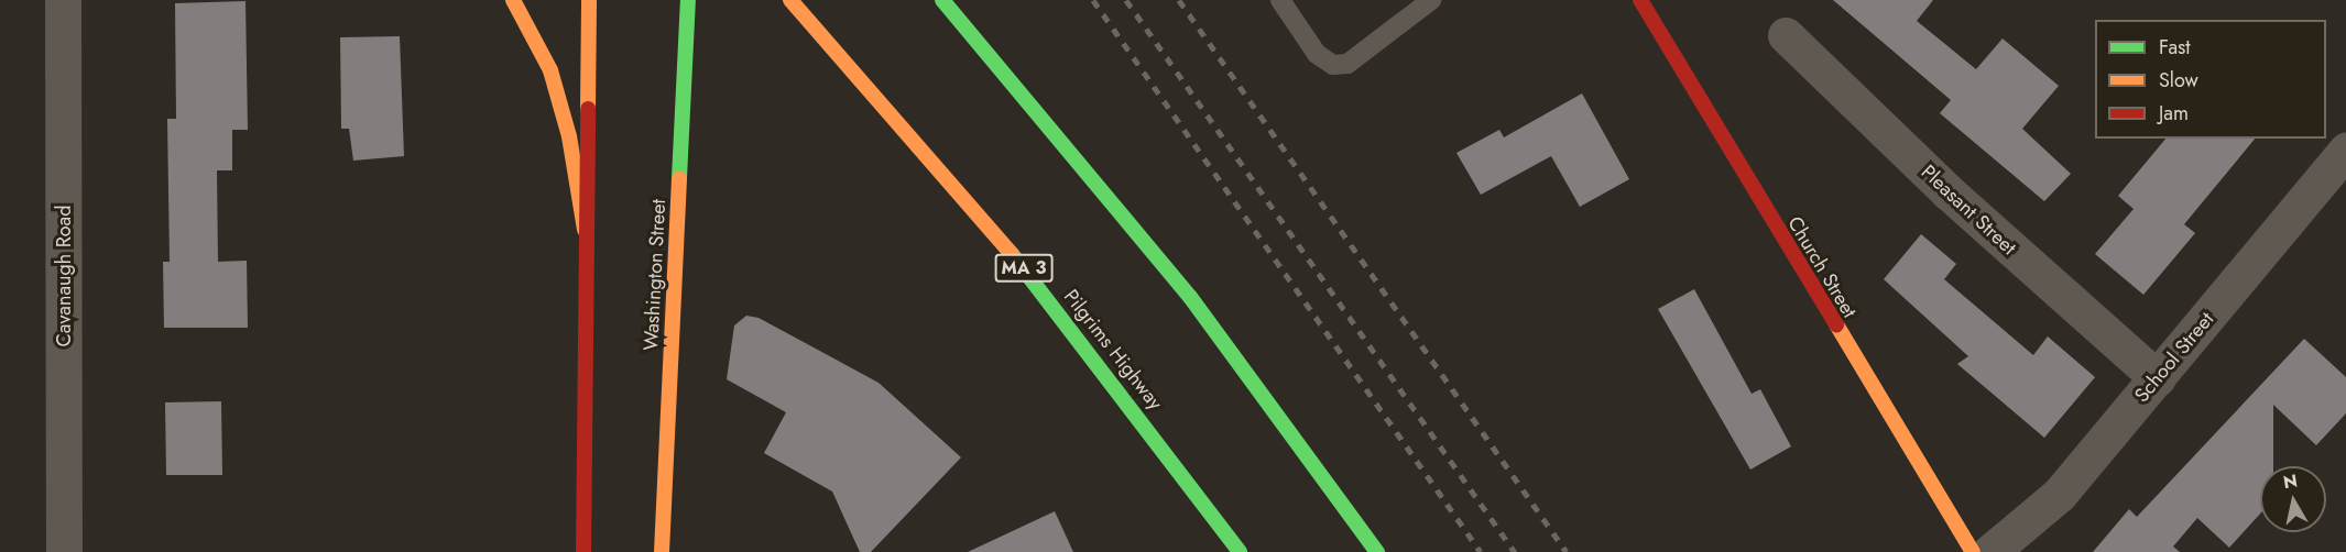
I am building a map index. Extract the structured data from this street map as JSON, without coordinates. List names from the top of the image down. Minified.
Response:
{"streets":{"main road":["Church Street","MA 3","Washington Street","Pilgrims Highway"],"street":["Pleasant Street","Cavanaugh Road","School Street"]},"crossings":[["Pleasant Street","School Street"]],"legend":["Fast","Slow","Jam"],"north":"top"}
